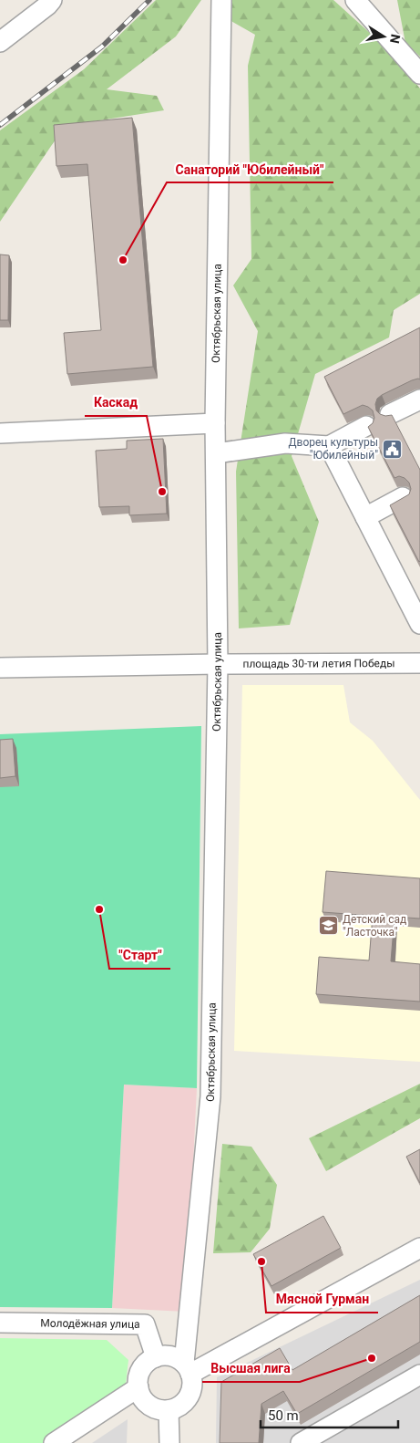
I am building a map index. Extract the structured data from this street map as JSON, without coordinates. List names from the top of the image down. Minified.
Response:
{"streets":{"street":["Октябрьская улица","площадь 30-ти летия Победы","Молодёжная улица"]},"crossings":[["Октябрьская улица","площадь 30-ти летия Победы"],["Октябрьская улица","Молодёжная улица"]],"places":{"other":["Санаторий \"Юбилейный\"","Каскад","\"Старт\"","Мясной Гурман","Высшая лига"],"public building":["Дворец культуры \"Юбилейный\""],"school or university":["Детский сад \"Ласточка\""]},"scale_bar":"50 m","north":"right"}
